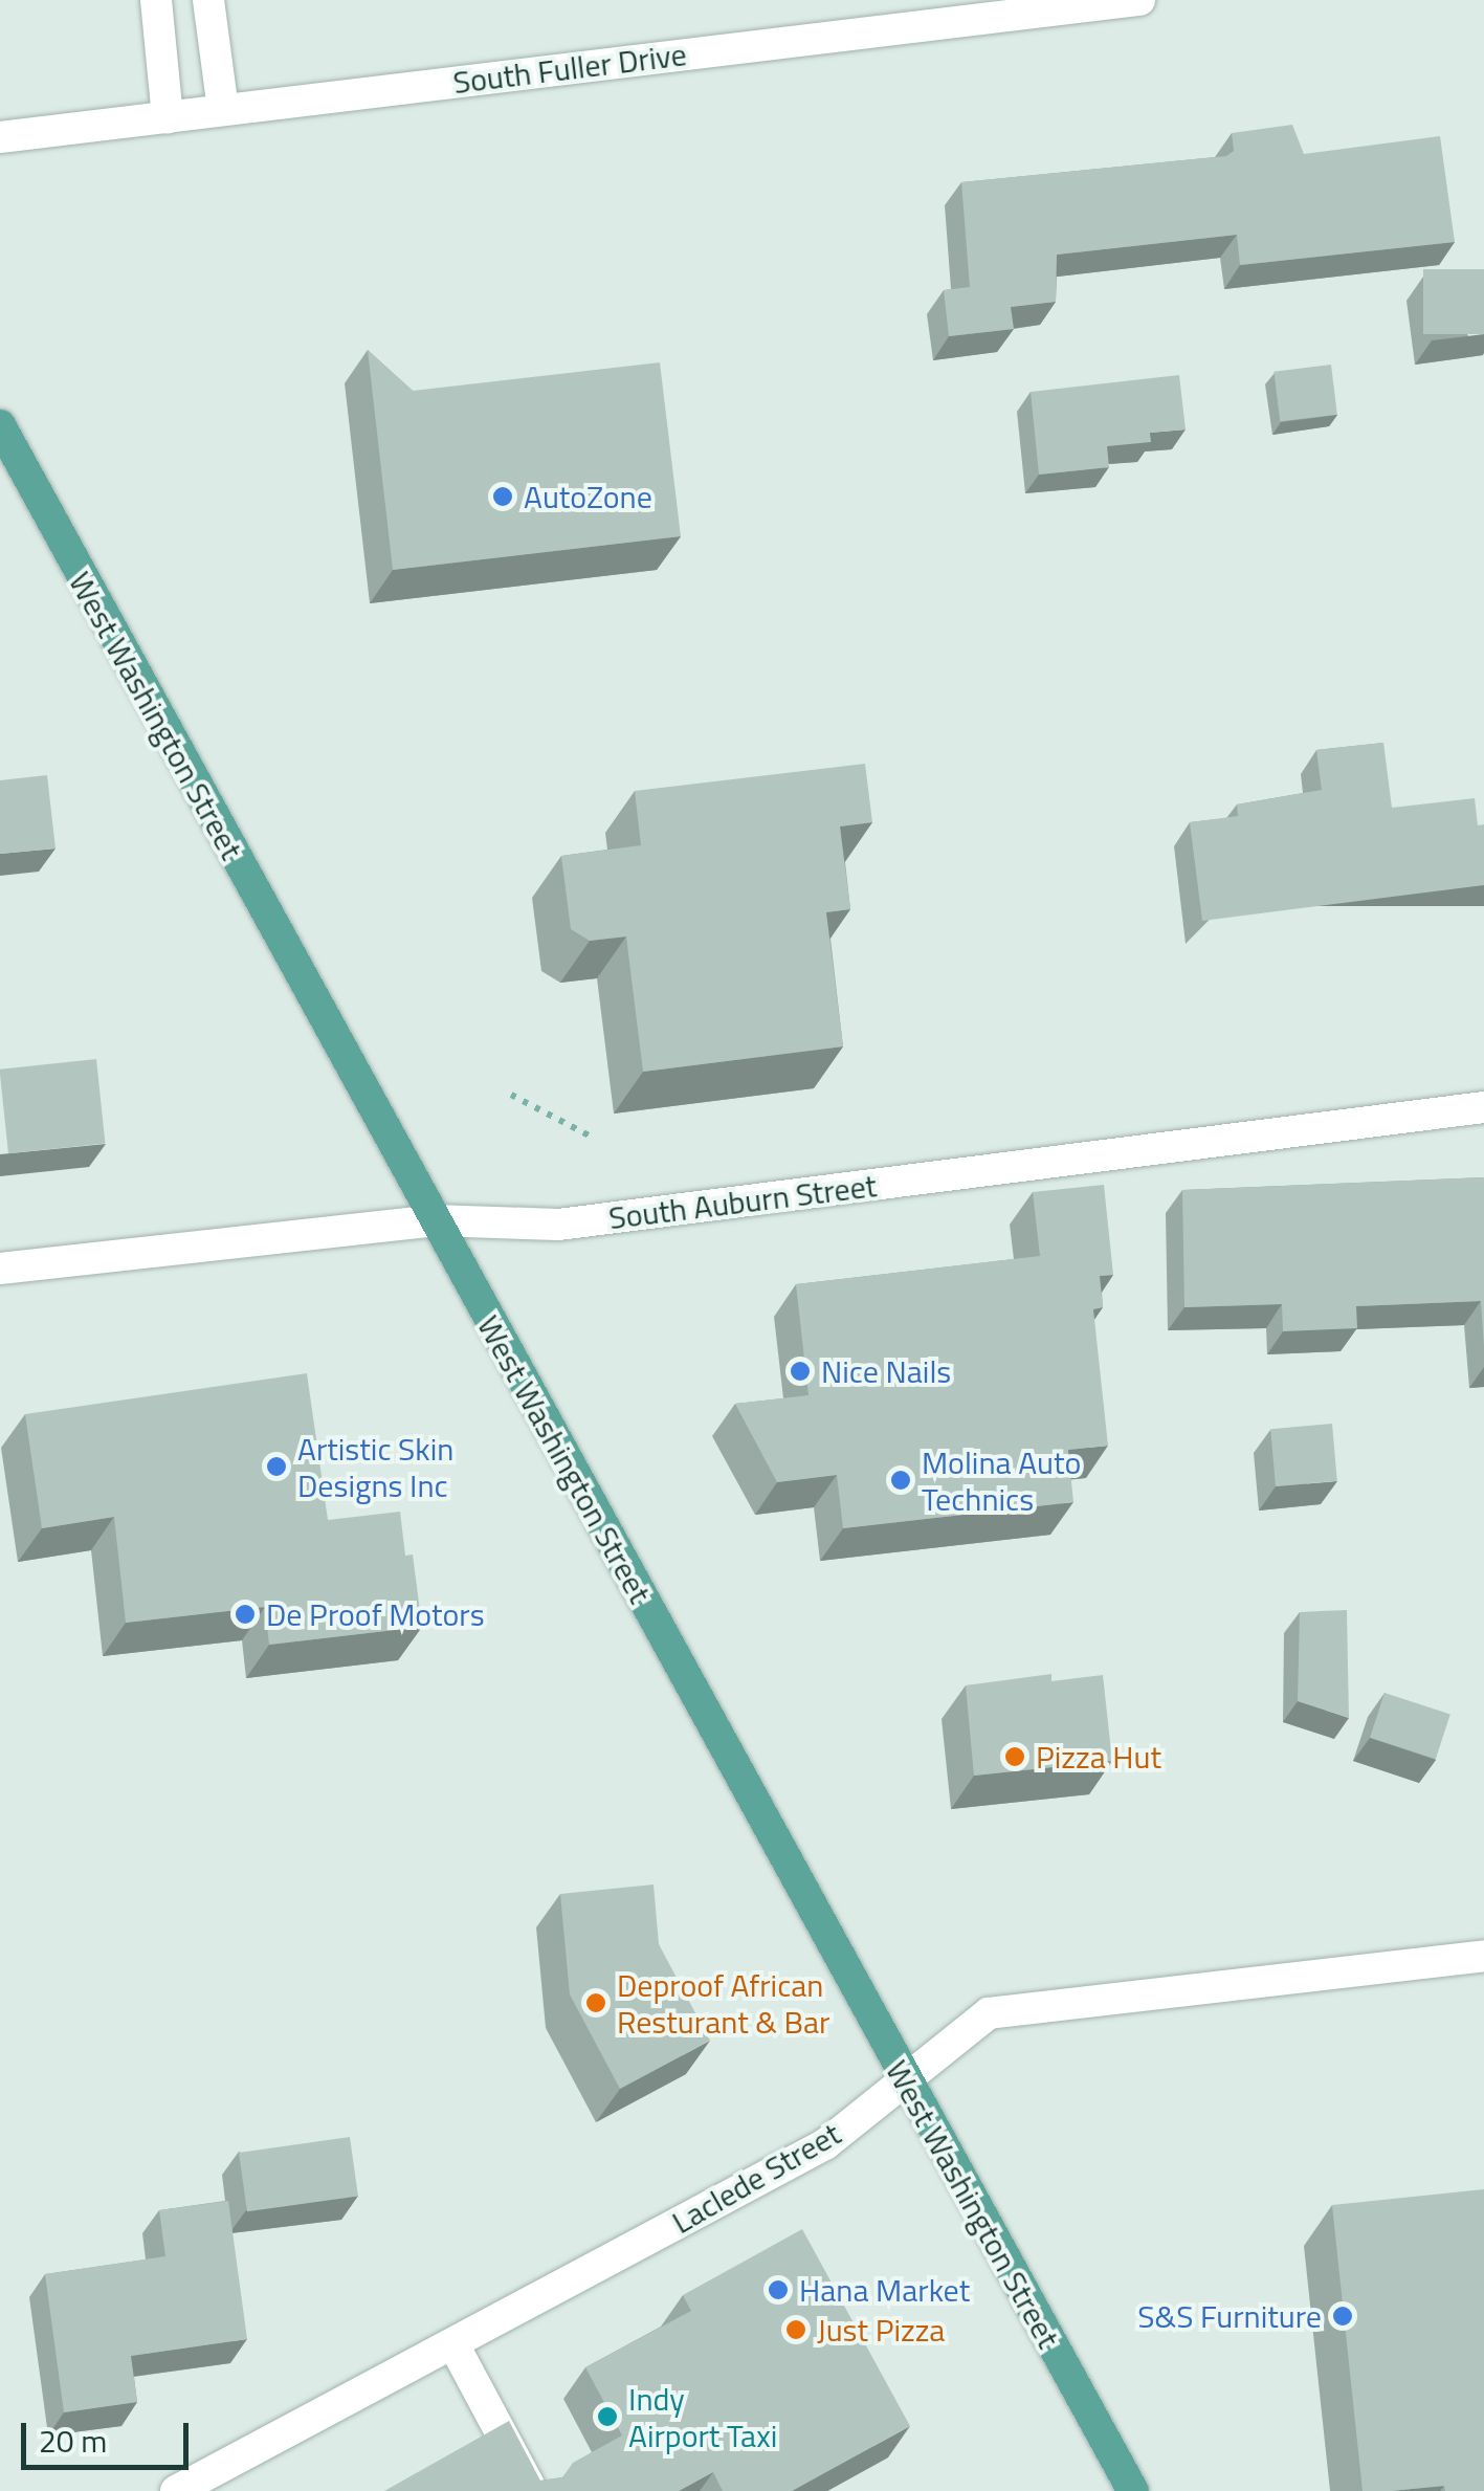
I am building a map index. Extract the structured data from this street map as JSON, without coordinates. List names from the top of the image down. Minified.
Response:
{"streets":{"main road":["West Washington Street"],"street":["South Fuller Drive","South Auburn Street","Laclede Street"]},"crossings":[["West Washington Street","South Auburn Street"],["West Washington Street","Laclede Street"]],"places":["AutoZone","Nice Nails","Artistic Skin Designs Inc","Molina Auto Technics","De Proof Motors","Pizza Hut","Deproof African Resturant & Bar","Hana Market","S&S Furniture","Just Pizza","Indy Airport Taxi"],"scale_bar":"20 m"}
